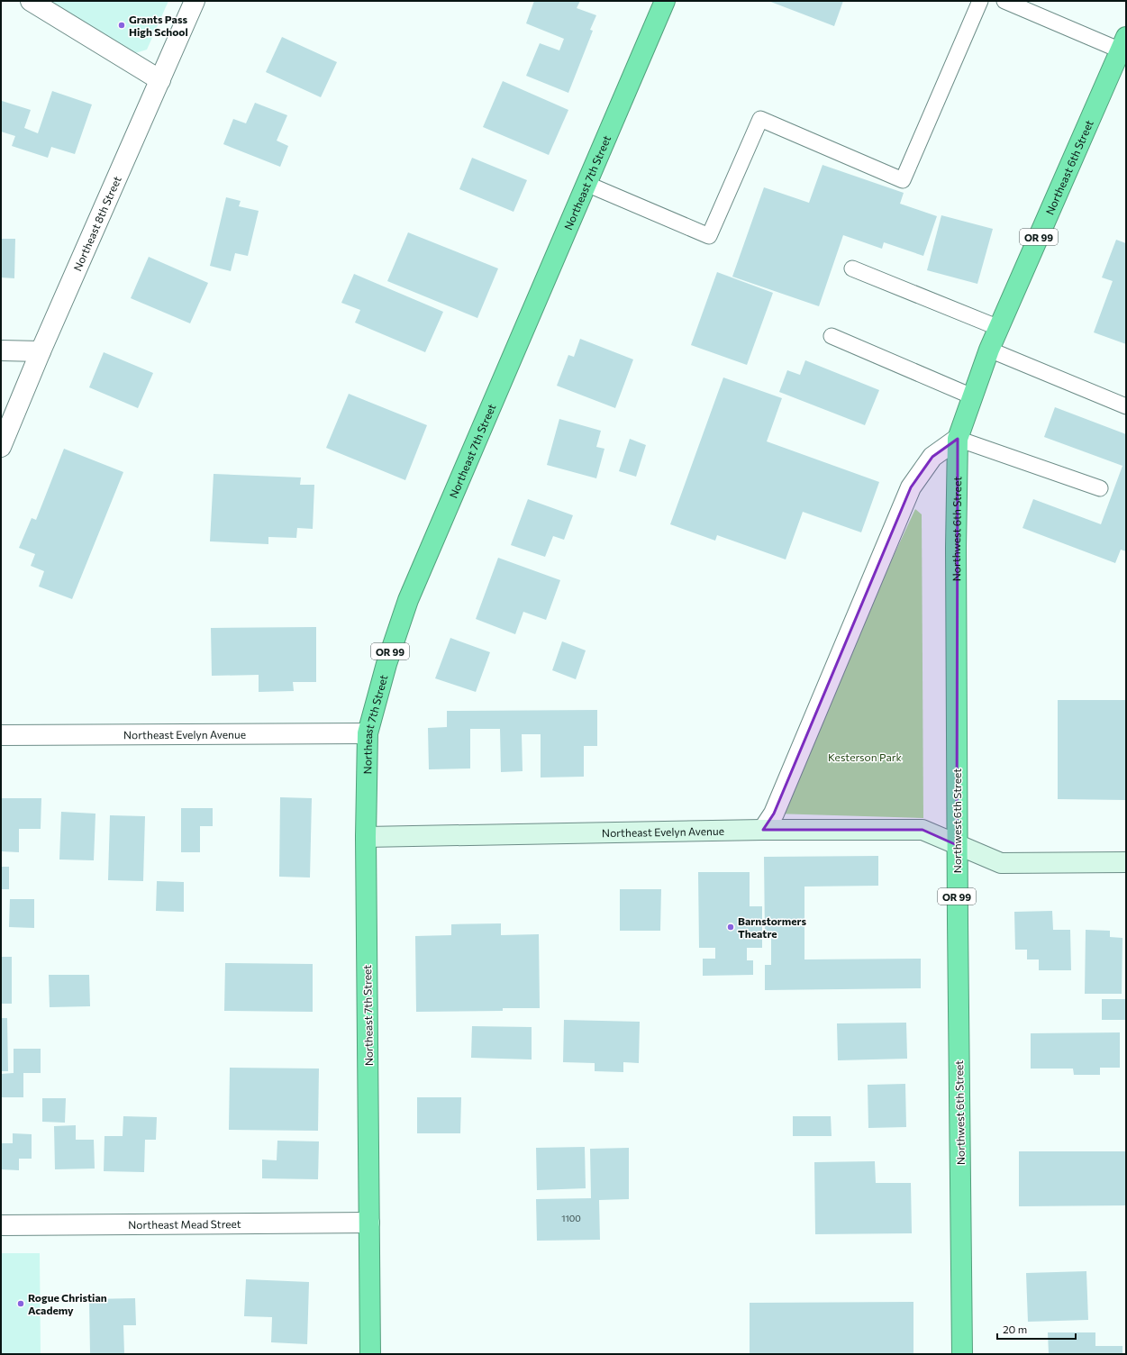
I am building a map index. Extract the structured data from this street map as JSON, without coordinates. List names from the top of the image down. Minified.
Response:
{"streets":{"highway":["Northeast 6th Street","Northeast 7th Street","OR 99","Northwest 6th Street"],"street":["Northeast 8th Street","Northeast Evelyn Avenue","Northeast Mead Street"]},"crossings":[["Northeast 6th Street","Northwest 6th Street"],["Northeast 7th Street","Northeast Evelyn Avenue"],["Northeast 7th Street","Northeast Mead Street"],["Northwest 6th Street","Northeast Evelyn Avenue"]],"parks":["Kesterson Park"],"places":["Grants Pass High School","Barnstormers Theatre","Rogue Christian Academy"],"house_numbers":["1100"],"scale_bar":"20 m"}
